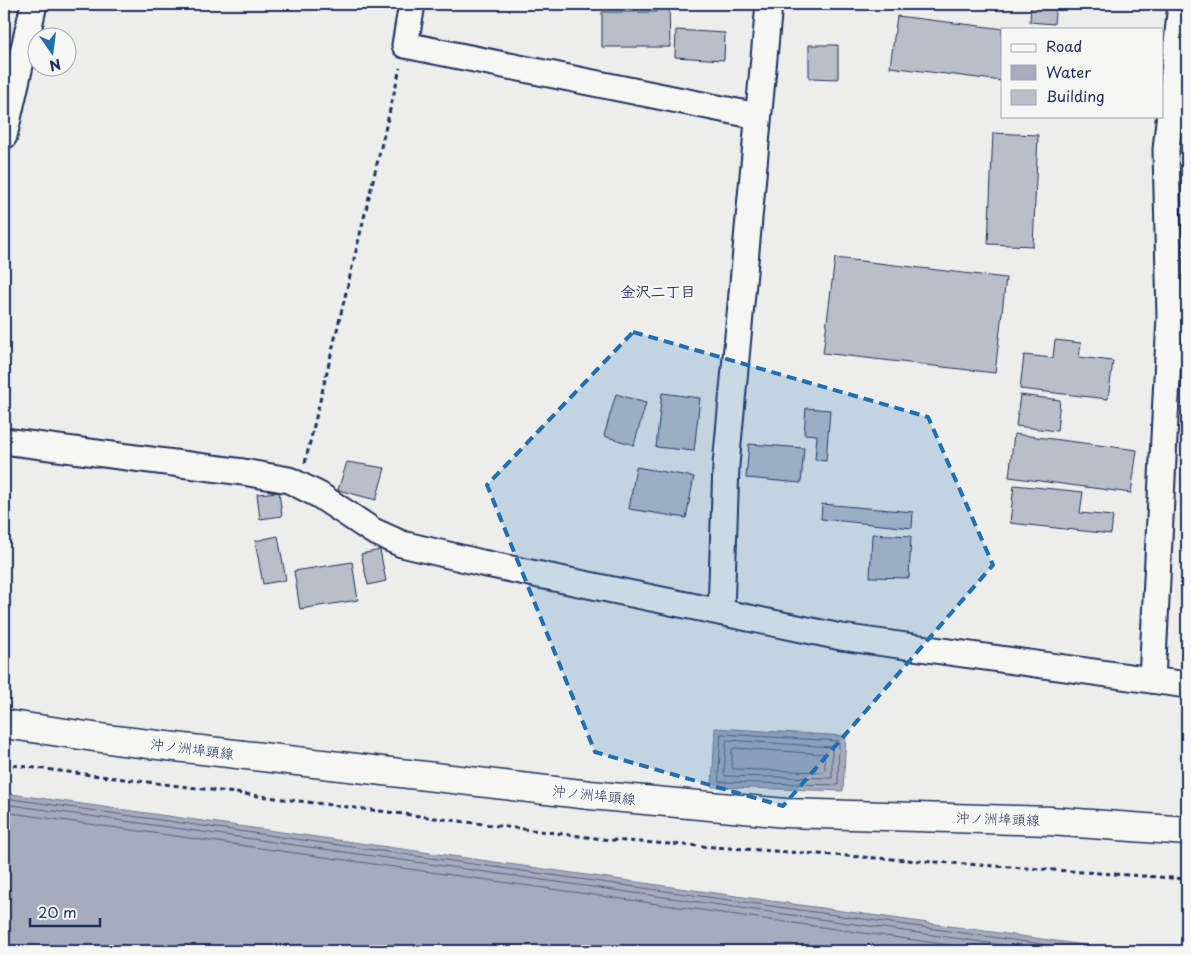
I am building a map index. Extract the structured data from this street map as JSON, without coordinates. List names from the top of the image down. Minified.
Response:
{"streets":{"main road":["沖ノ洲埠頭線"]},"districts":["金沢二丁目"],"legend":["Road","Water","Building"],"scale_bar":"20 m","north":"bottom"}
